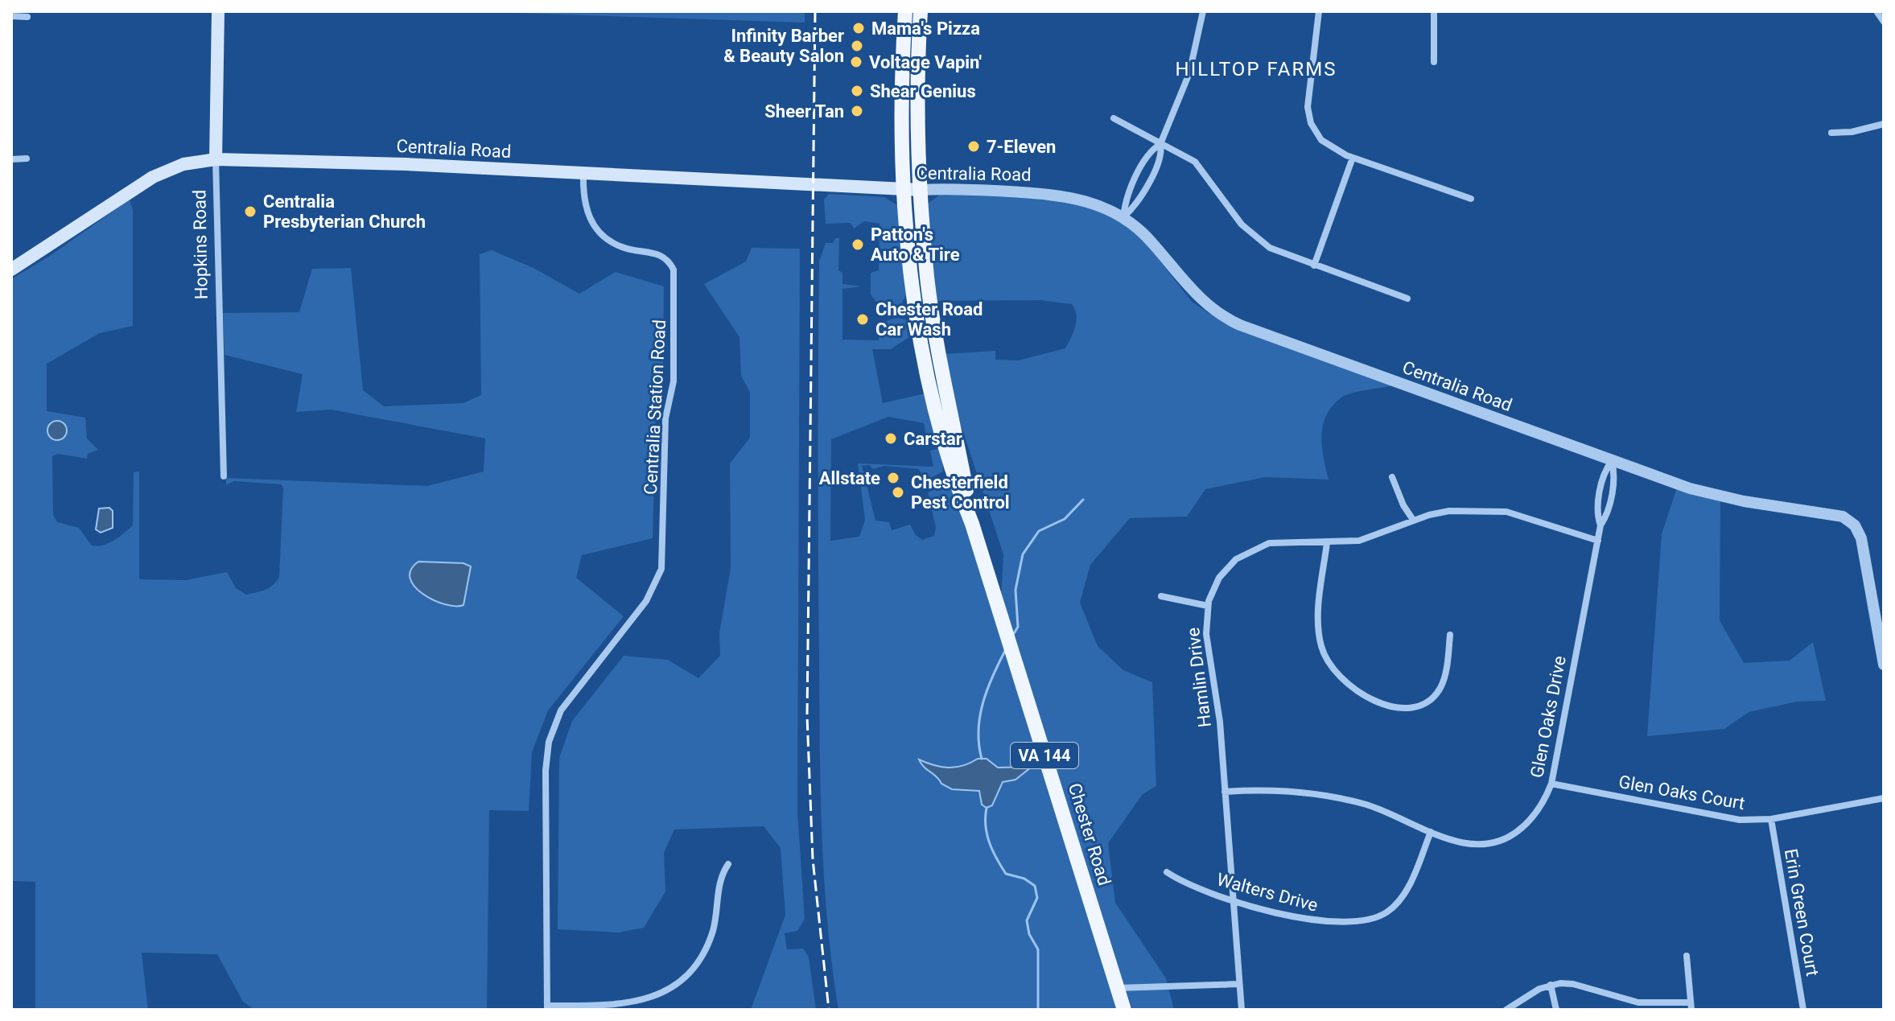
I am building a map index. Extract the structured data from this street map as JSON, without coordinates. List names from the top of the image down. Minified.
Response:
{"streets":{"main road":["Centralia Road","Hopkins Road","VA 144","Chester Road"],"street":["Centralia Station Road","Hamlin Drive","Glen Oaks Drive","Glen Oaks Court","Walters Drive","Erin Green Court"]},"crossings":[["Centralia Road","Hopkins Road"],["Centralia Road","Centralia Station Road"],["Centralia Road","Glen Oaks Drive"],["Centralia Road","Chester Road"],["Hamlin Drive","Glen Oaks Drive"],["Hamlin Drive","Walters Drive"],["Glen Oaks Drive","Glen Oaks Court"],["Glen Oaks Drive","Walters Drive"],["Glen Oaks Court","Erin Green Court"]],"districts":["HILLTOP FARMS"],"places":["Mama's Pizza","Infinity Barber & Beauty Salon","Voltage Vapin'","Shear Genius","Sheer Tan","7-Eleven","Centralia Presbyterian Church","Patton's Auto & Tire","Chester Road Car Wash","Carstar","Allstate","Chesterfield Pest Control"]}
